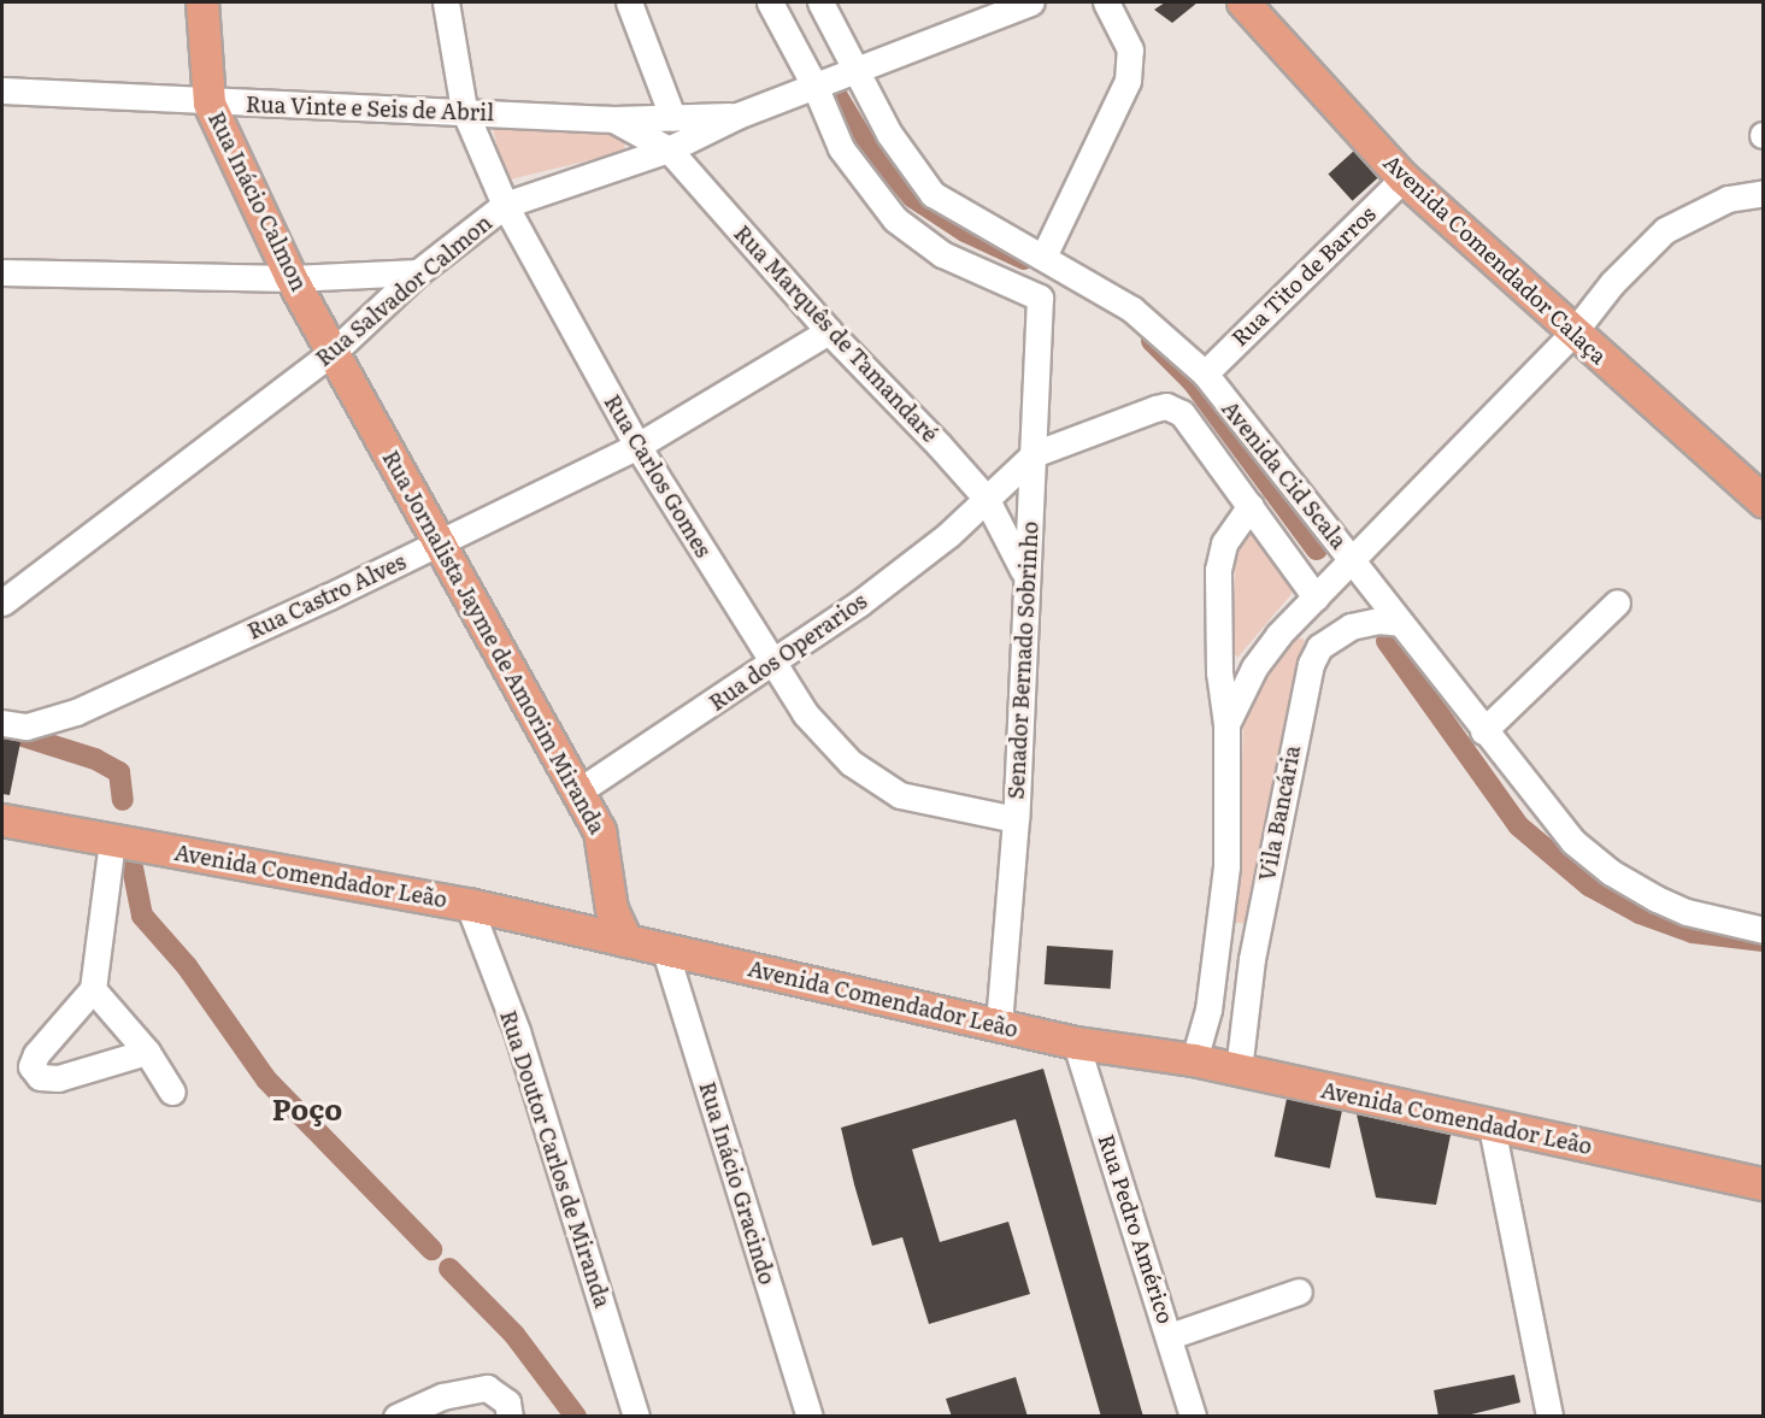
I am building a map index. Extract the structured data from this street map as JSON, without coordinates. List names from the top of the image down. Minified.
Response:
{"streets":{"main road":["Rua Inácio Calmon","Avenida Comendador Calaça","Rua Jornalista Jayme de Amorim Miranda","Avenida Comendador Leão"],"street":["Rua Vinte e Seis de Abril","Rua Tito de Barros","Rua Salvador Calmon","Rua Marquês de Tamandaré","Avenida Cid Scala","Rua Carlos Gomes","Rua Castro Alves","Rua dos Operarios","Senador Bernado Sobrinho","Vila Bancária","Rua Doutor Carlos de Miranda","Rua Inácio Gracindo","Rua Pedro Américo"]},"crossings":[["Rua Vinte e Seis de Abril","Rua Inácio Calmon"],["Rua Vinte e Seis de Abril","Rua Salvador Calmon"],["Rua Vinte e Seis de Abril","Rua Marquês de Tamandaré"],["Rua Vinte e Seis de Abril","Rua Carlos Gomes"],["Rua Inácio Calmon","Rua Salvador Calmon"],["Rua Inácio Calmon","Rua Jornalista Jayme de Amorim Miranda"],["Avenida Comendador Calaça","Rua Tito de Barros"],["Rua Tito de Barros","Avenida Cid Scala"],["Rua Salvador Calmon","Rua Marquês de Tamandaré"],["Rua Salvador Calmon","Avenida Cid Scala"],["Rua Salvador Calmon","Rua Carlos Gomes"],["Rua Salvador Calmon","Rua Jornalista Jayme de Amorim Miranda"],["Rua Salvador Calmon","Senador Bernado Sobrinho"],["Rua Marquês de Tamandaré","Rua Castro Alves"],["Rua Marquês de Tamandaré","Rua dos Operarios"],["Rua Marquês de Tamandaré","Senador Bernado Sobrinho"],["Avenida Cid Scala","Senador Bernado Sobrinho"],["Avenida Cid Scala","Vila Bancária"],["Rua Carlos Gomes","Rua Castro Alves"],["Rua Carlos Gomes","Rua dos Operarios"],["Rua Carlos Gomes","Senador Bernado Sobrinho"],["Rua Castro Alves","Rua Jornalista Jayme de Amorim Miranda"],["Rua Jornalista Jayme de Amorim Miranda","Rua dos Operarios"],["Rua Jornalista Jayme de Amorim Miranda","Avenida Comendador Leão"],["Senador Bernado Sobrinho","Avenida Comendador Leão"],["Vila Bancária","Avenida Comendador Leão"],["Avenida Comendador Leão","Rua Doutor Carlos de Miranda"],["Avenida Comendador Leão","Rua Inácio Gracindo"],["Avenida Comendador Leão","Rua Pedro Américo"]],"districts":["Poço"]}
